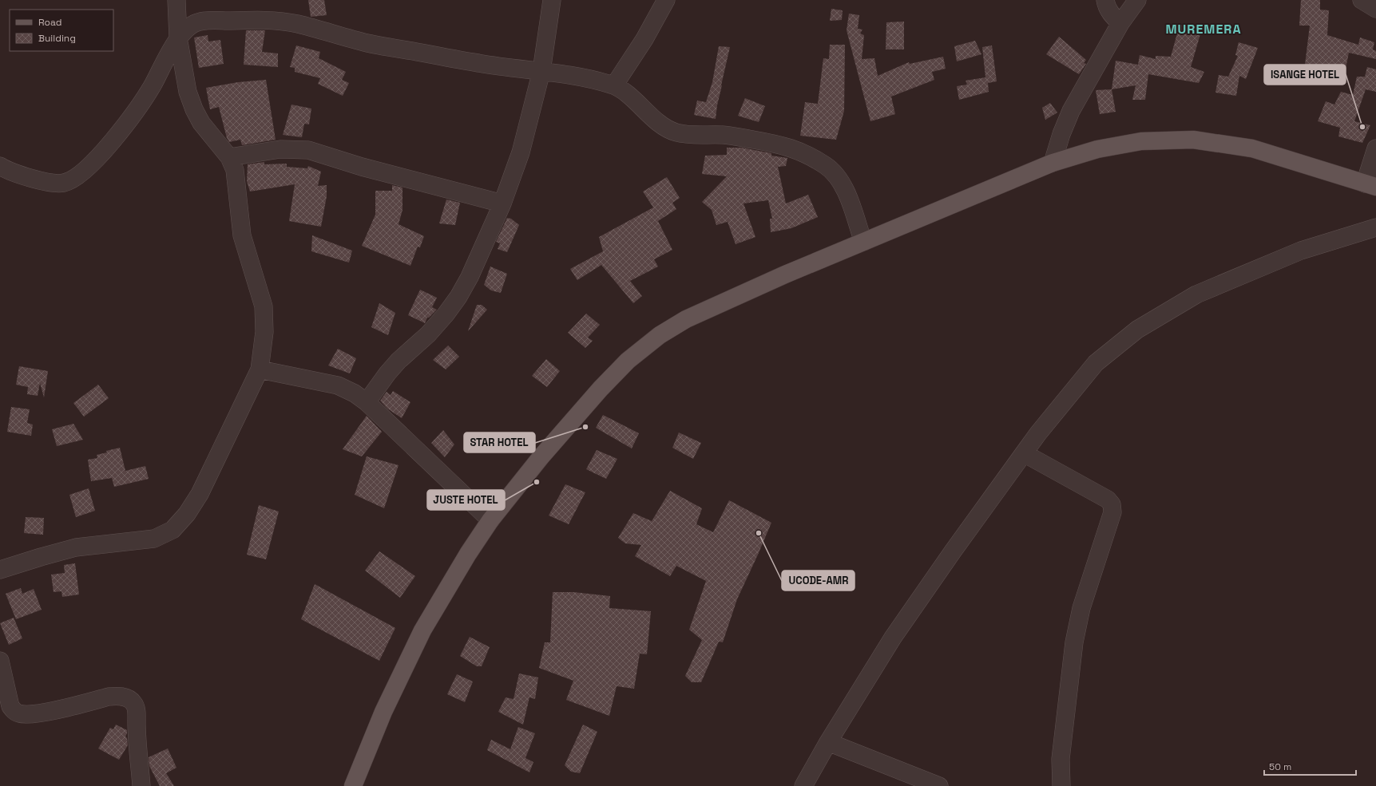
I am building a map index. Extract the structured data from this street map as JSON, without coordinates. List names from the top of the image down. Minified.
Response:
{"districts":["MUREMERA"],"places":["ISANGE HOTEL","STAR HOTEL","JUSTE HOTEL","UCODE-AMR"],"legend":["Road","Building"],"scale_bar":"50 m"}
